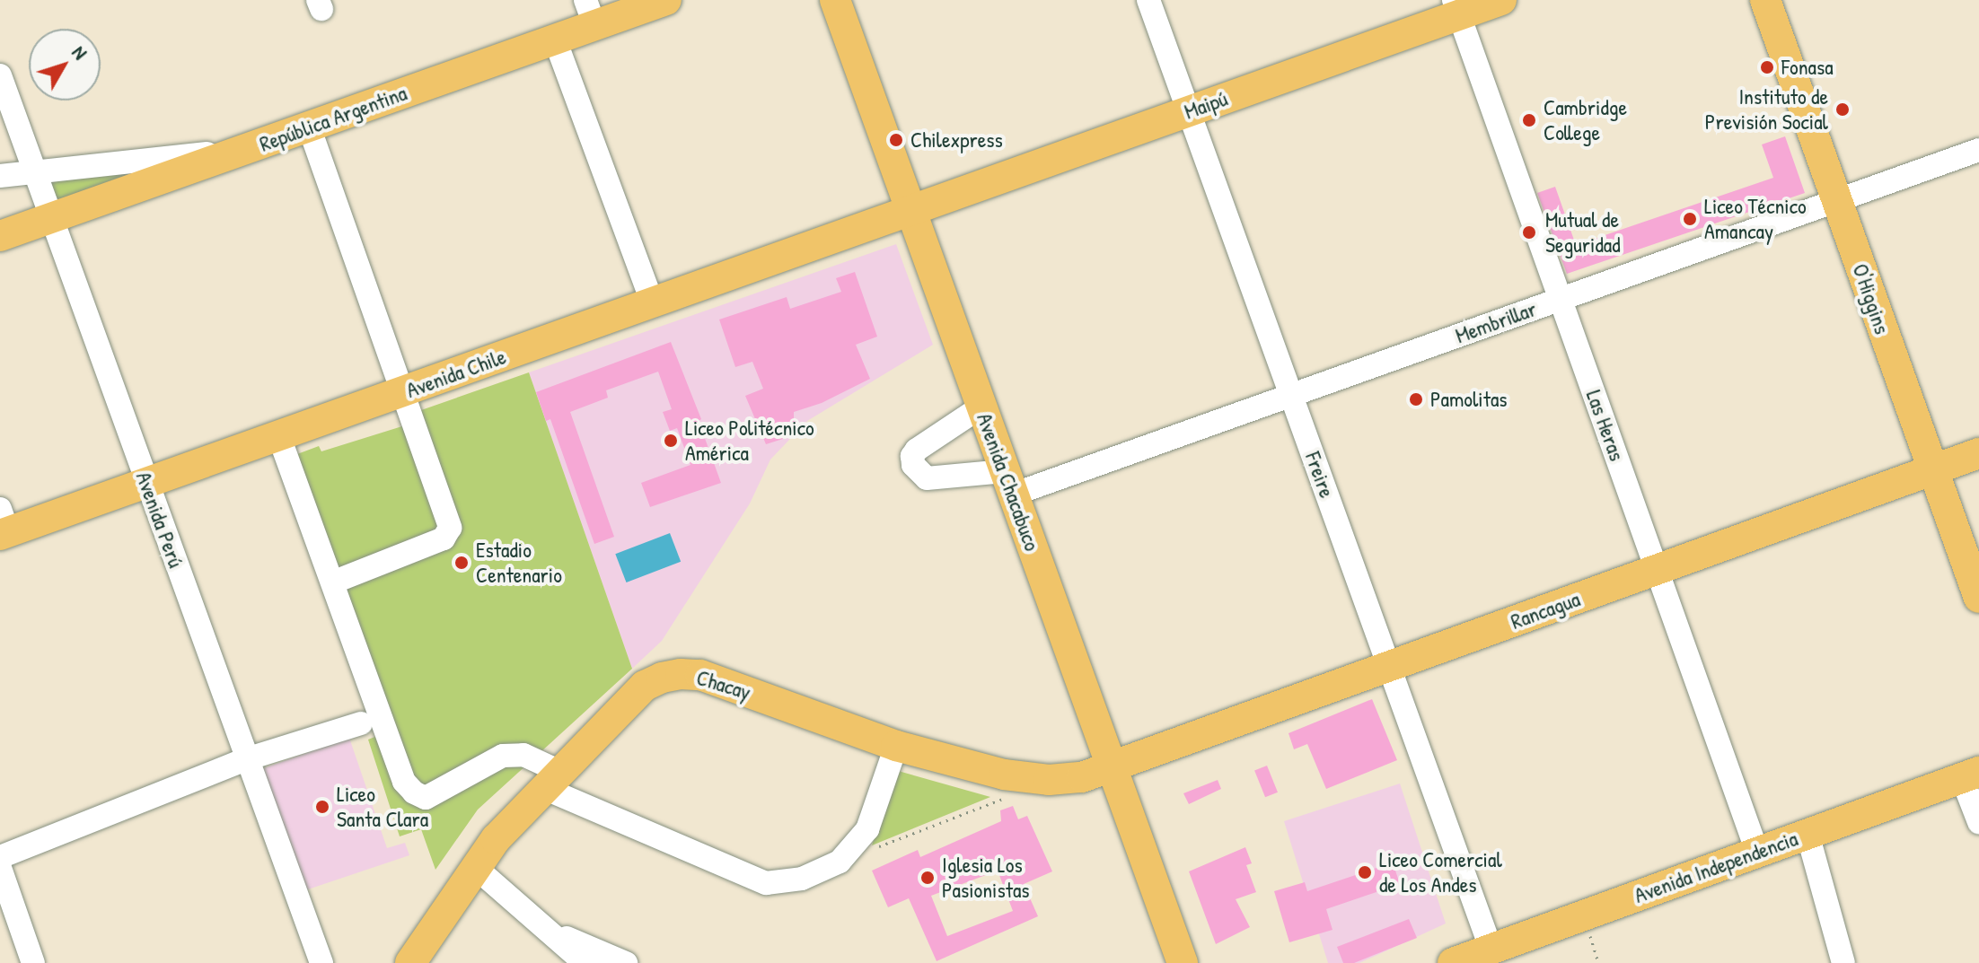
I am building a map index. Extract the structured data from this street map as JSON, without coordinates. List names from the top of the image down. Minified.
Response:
{"streets":{"main road":["Maipú","República Argentina","O'Higgins","Avenida Chile","Avenida Chacabuco","Rancagua","Chacay","Avenida Independencia"],"street":["Membrillar","Las Heras","Freire","Avenida Perú"]},"crossings":[["Maipú","Avenida Chile"],["Maipú","Las Heras"],["Maipú","Freire"],["Maipú","Avenida Chacabuco"],["República Argentina","Avenida Perú"],["O'Higgins","Membrillar"],["O'Higgins","Rancagua"],["Membrillar","Las Heras"],["Membrillar","Freire"],["Membrillar","Avenida Chacabuco"],["Avenida Chile","Avenida Chacabuco"],["Avenida Chile","Avenida Perú"],["Las Heras","Rancagua"],["Las Heras","Avenida Independencia"],["Freire","Rancagua"],["Freire","Avenida Independencia"],["Avenida Chacabuco","Rancagua"],["Avenida Chacabuco","Chacay"],["Rancagua","Chacay"]],"places":["Fonasa","Instituto de Previsión Social","Cambridge College","Chilexpress","Liceo Técnico Amancay","Mutual de Seguridad","Pamolitas","Liceo Politécnico América","Estadio Centenario","Liceo Santa Clara","Liceo Comercial de Los Andes","Iglesia Los Pasionistas"],"north":"top right"}
